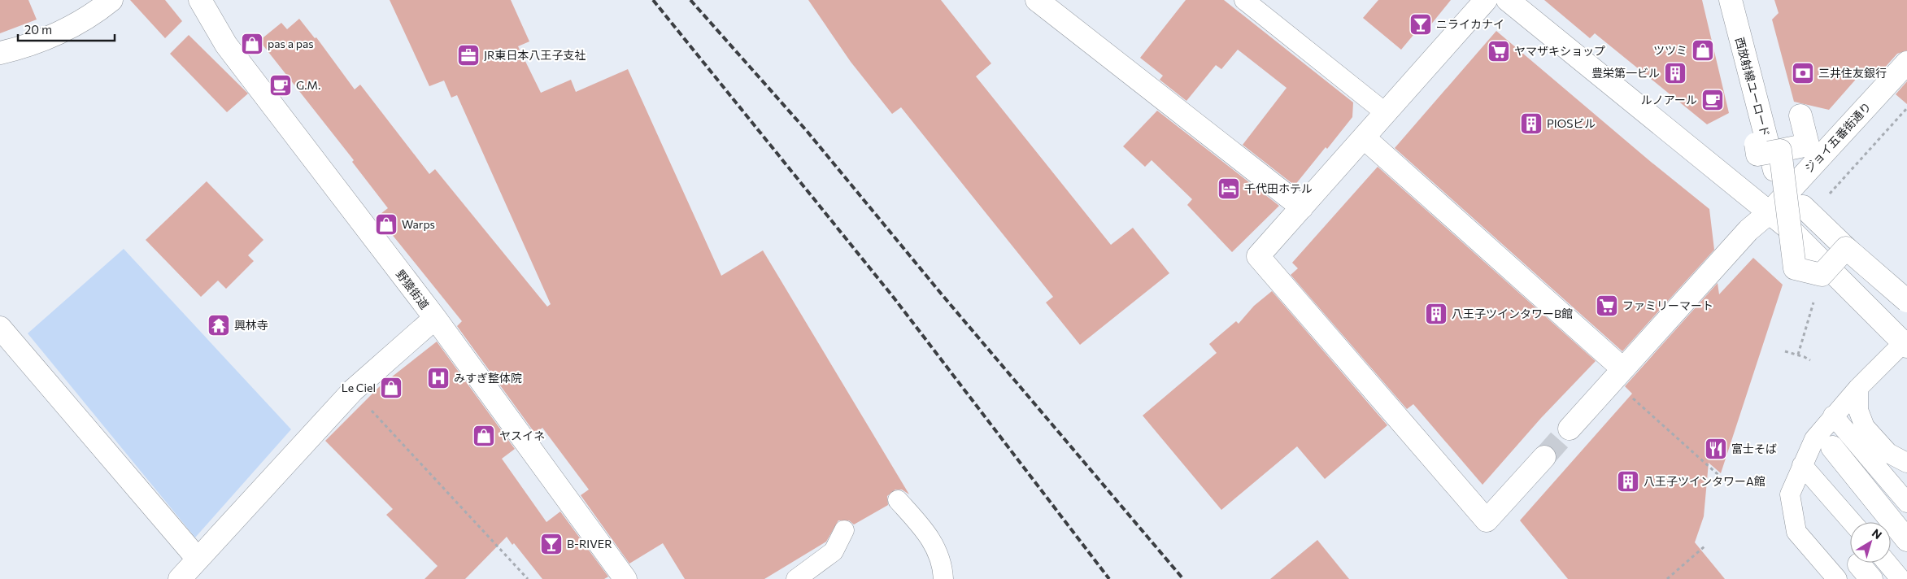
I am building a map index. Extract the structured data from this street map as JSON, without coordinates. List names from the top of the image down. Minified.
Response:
{"streets":{"street":["西放射線ユーロード","ジョイ五番街通り","野猿街道"]},"places":{"bar":["ニライカナイ","B-RIVER"],"shop":["pas a pas","ツツミ","Warps","Le Ciel","ヤスイネ"],"supermarket":["ヤマザキショップ","ファミリーマート"],"office":["JR東日本八王子支社"],"building":["豊栄第一ビル","PIOSビル","八王子ツインタワーB館","八王子ツインタワーA館"],"bank":["三井住友銀行"],"cafe":["G.M.","ルノアール"],"hotel":["千代田ホテル"],"temple":["興林寺"],"hospital":["みすぎ整体院"],"restaurant":["富士そば"]},"scale_bar":"20 m","north":"top right"}
